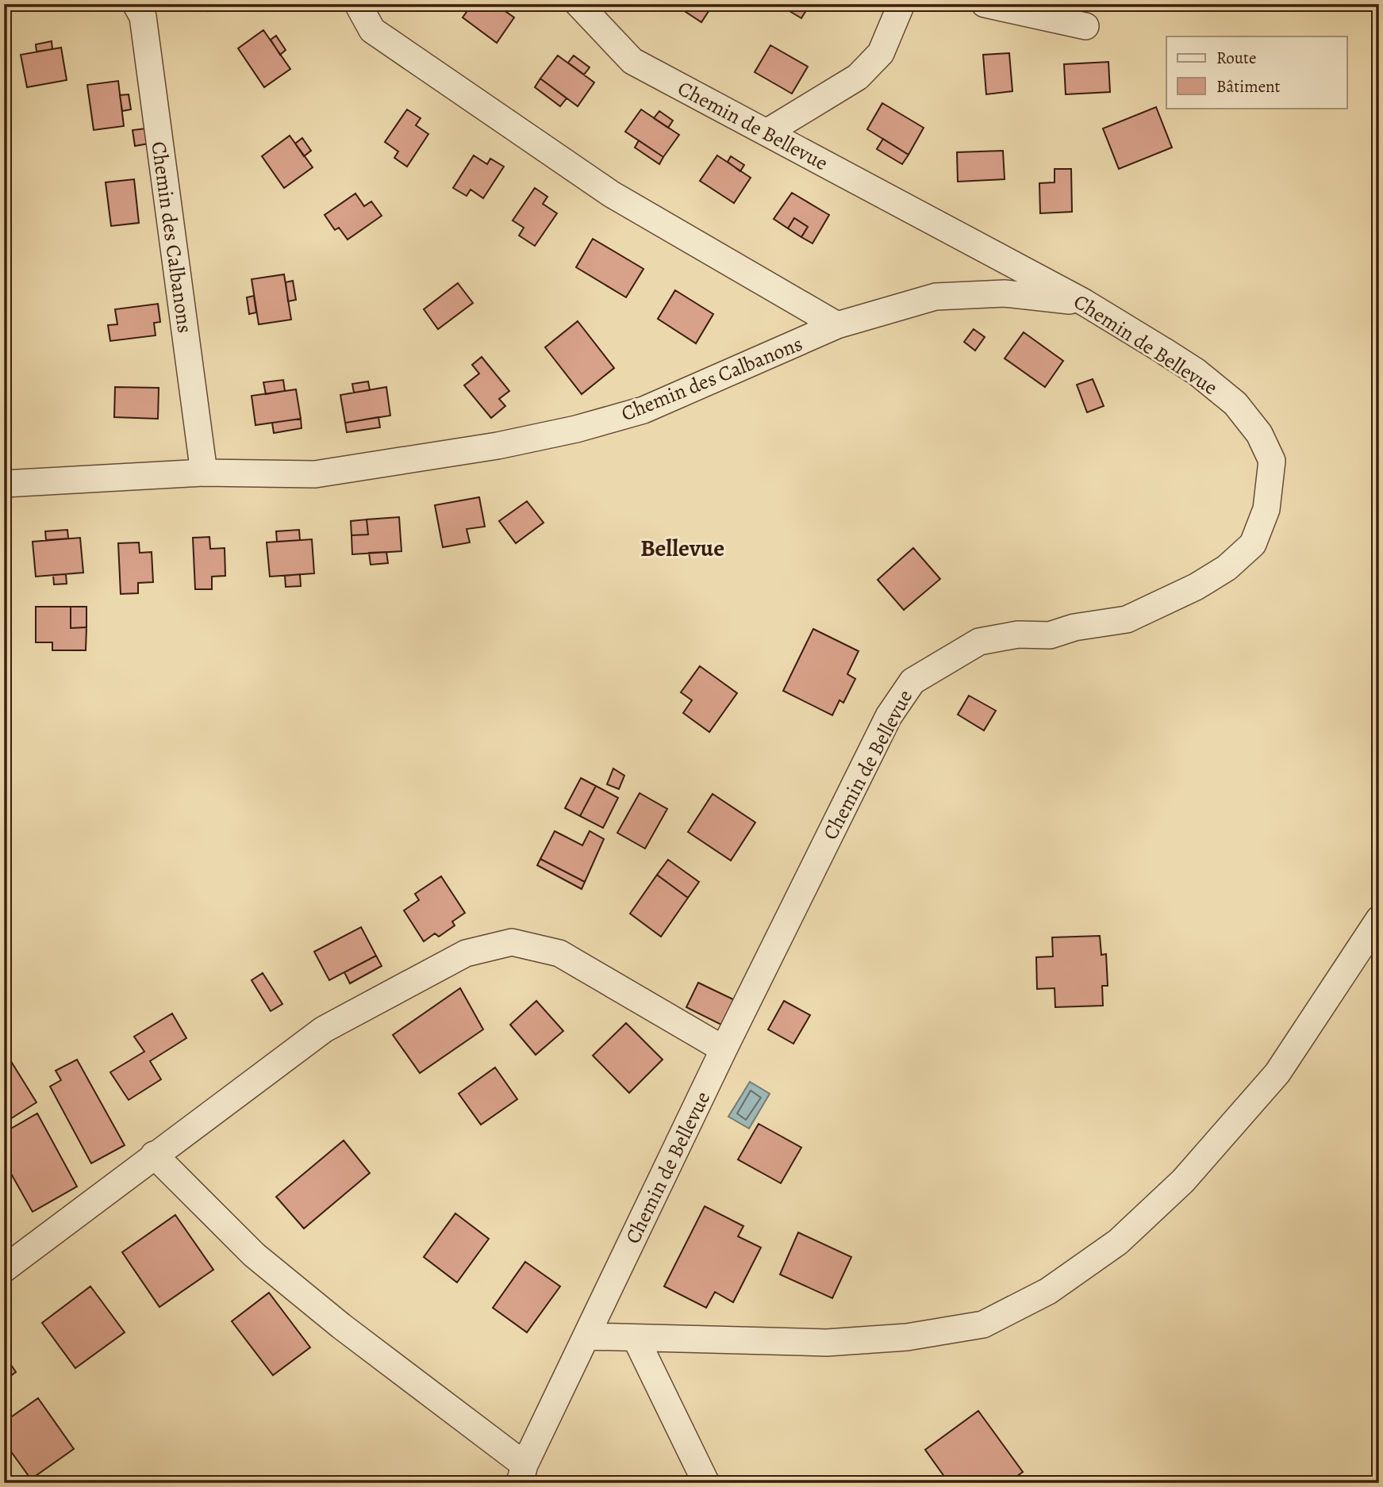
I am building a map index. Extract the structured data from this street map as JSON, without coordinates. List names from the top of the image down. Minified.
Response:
{"streets":{"street":["Chemin de Bellevue","Chemin des Calbanons"]},"crossings":[["Chemin de Bellevue","Chemin des Calbanons"]],"districts":["Bellevue"],"legend":["Route","Bâtiment"]}
